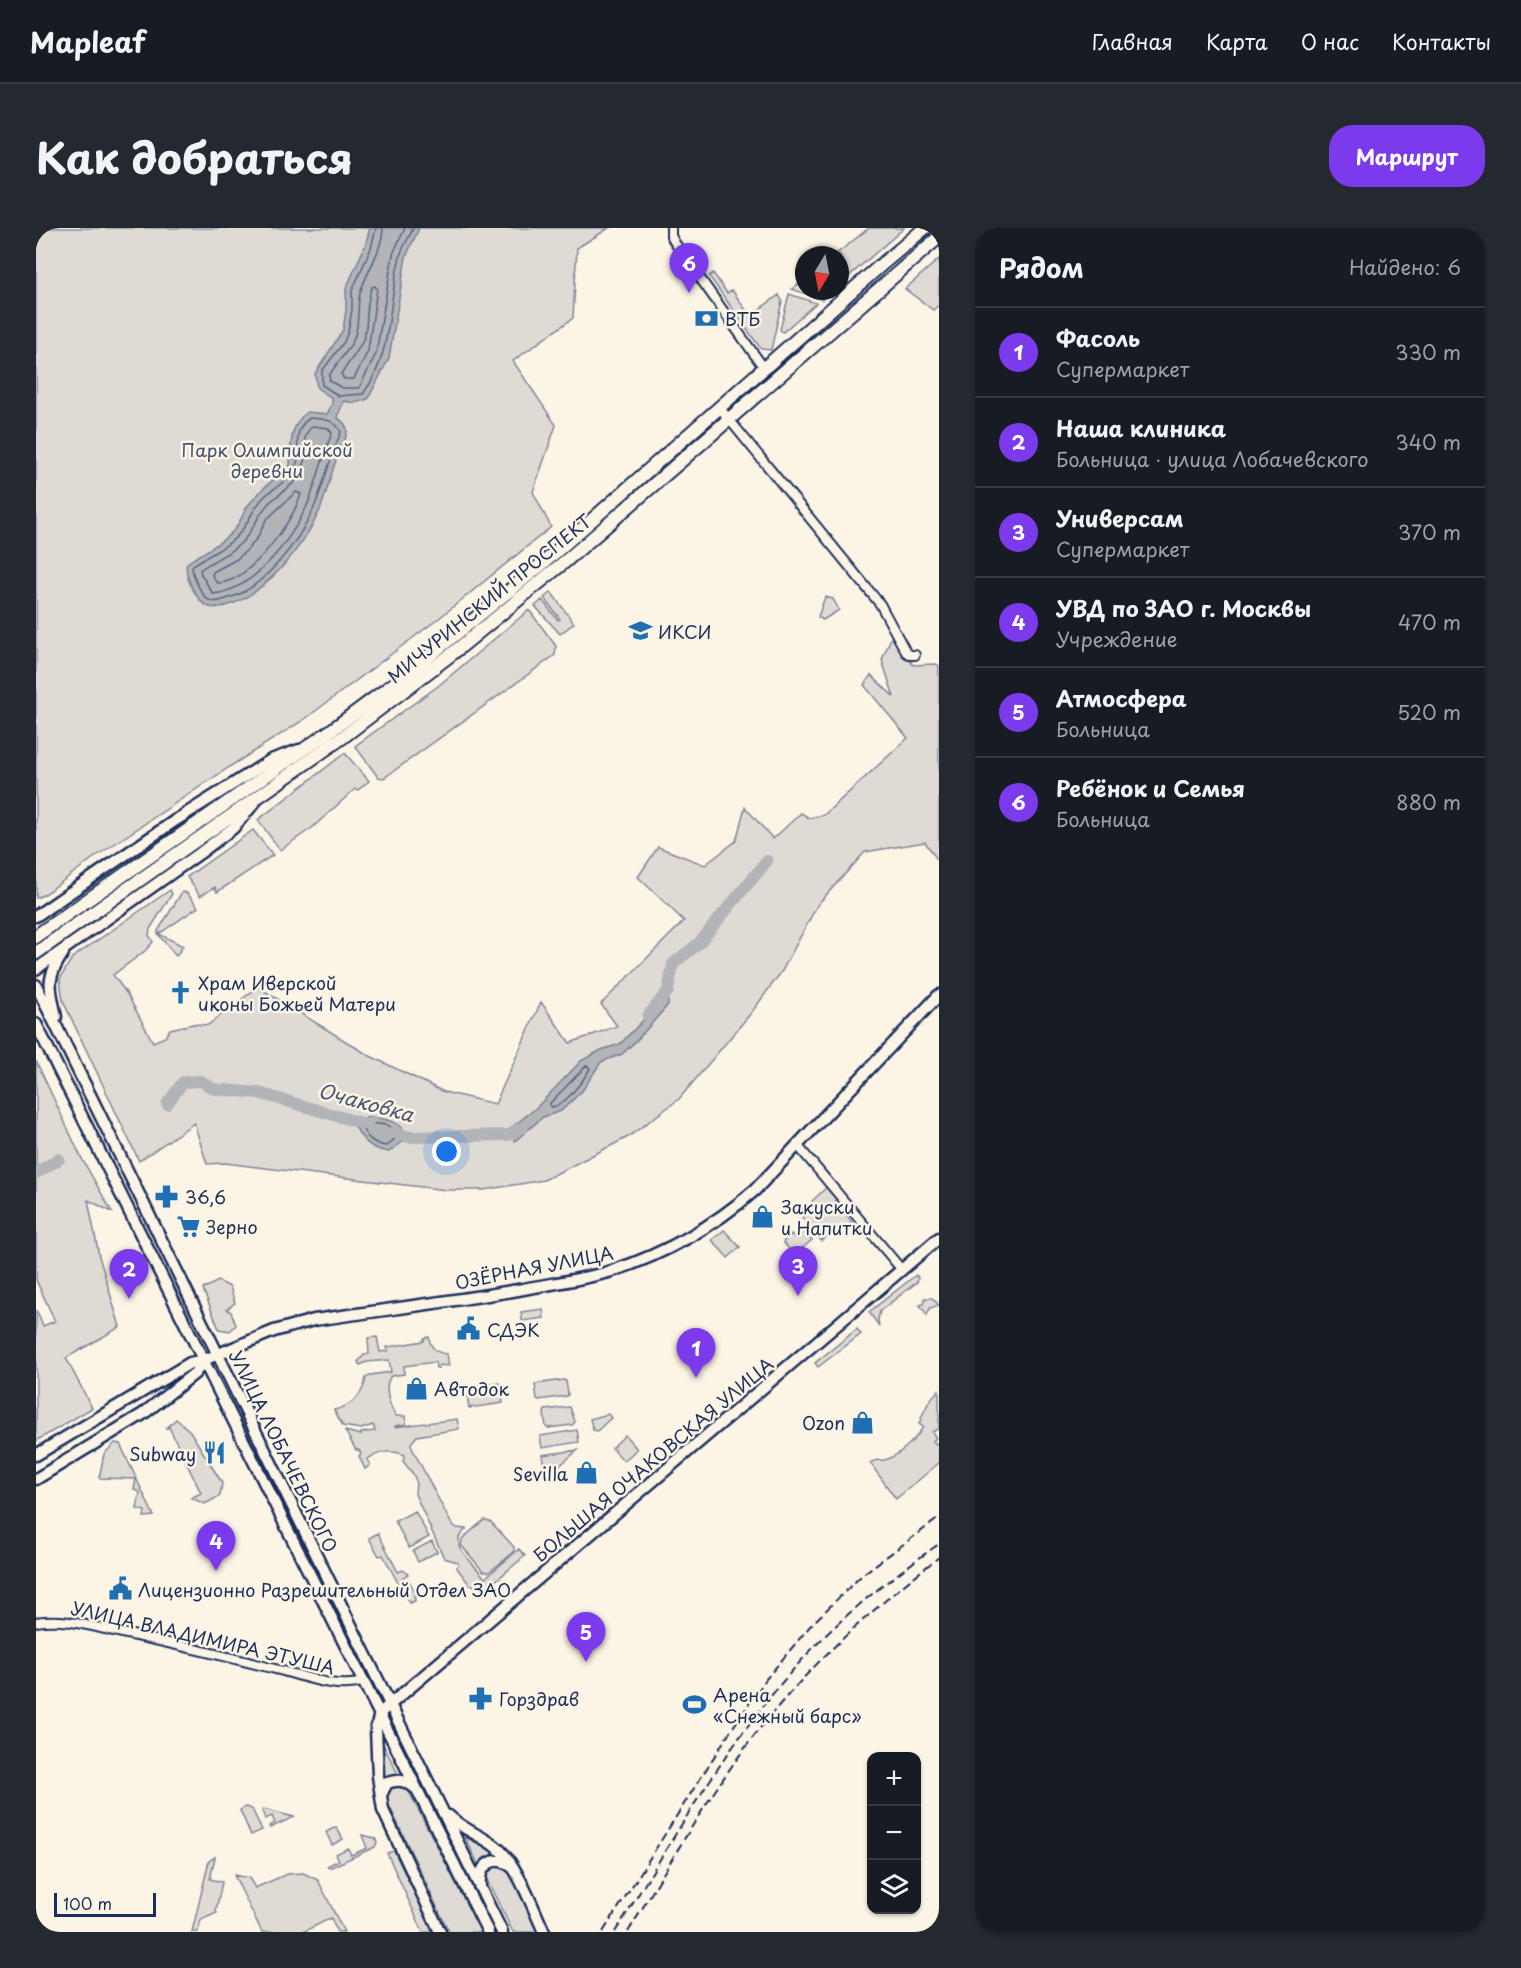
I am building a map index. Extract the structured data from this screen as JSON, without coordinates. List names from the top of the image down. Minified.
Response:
{"streets":{"main road":["МИЧУРИНСКИЙ ПРОСПЕКТ","ОЗЁРНАЯ УЛИЦА","УЛИЦА ЛОБАЧЕВСКОГО","БОЛЬШАЯ ОЧАКОВСКАЯ УЛИЦА"],"street":["УЛИЦА ВЛАДИМИРА ЭТУША"]},"crossings":[["ОЗЁРНАЯ УЛИЦА","УЛИЦА ЛОБАЧЕВСКОГО"],["УЛИЦА ЛОБАЧЕВСКОГО","БОЛЬШАЯ ОЧАКОВСКАЯ УЛИЦА"],["УЛИЦА ЛОБАЧЕВСКОГО","УЛИЦА ВЛАДИМИРА ЭТУША"]],"water":["Очаковка"],"parks":["Парк Олимпийской деревни"],"places":{"bank":["ВТБ"],"school or university":["ИКСИ"],"church":["Храм Иверской иконы Божьей Матери"],"pharmacy":["36,6","Горздрав"],"shop":["Закуски и Напитки","Автодок","Ozon","Sevilla"],"supermarket":["Зерно"],"public building":["СДЭК","Лицензионно Разрешительный Отдел ЗАО"],"restaurant":["Subway"],"sports":["Арена «Снежный барс»"]},"scale_bar":"100 m","north":"bottom","page":{"header":"Mapleaf","nav":["Главная","Карта","О нас","Контакты"],"title":"Как добраться","buttons":"Маршрут","heading":["Рядом","Найдено: 6"],"pins":["6","3","2","1","4","5"],"list":[{"mark":"1","name":"Фасоль","note":"Супермаркет","value":"330 m"},{"mark":"2","name":"Наша клиника","note":"Больница · улица Лобачевского","value":"340 m"},{"mark":"3","name":"Универсам","note":"Супермаркет","value":"370 m"},{"mark":"4","name":"УВД по ЗАО г. Москвы","note":"Учреждение","value":"470 m"},{"mark":"5","name":"Атмосфера","note":"Больница","value":"520 m"},{"mark":"6","name":"Ребёнок и Семья","note":"Больница","value":"880 m"}],"map_buttons":["+","−"],"scale":"100 m"}}
